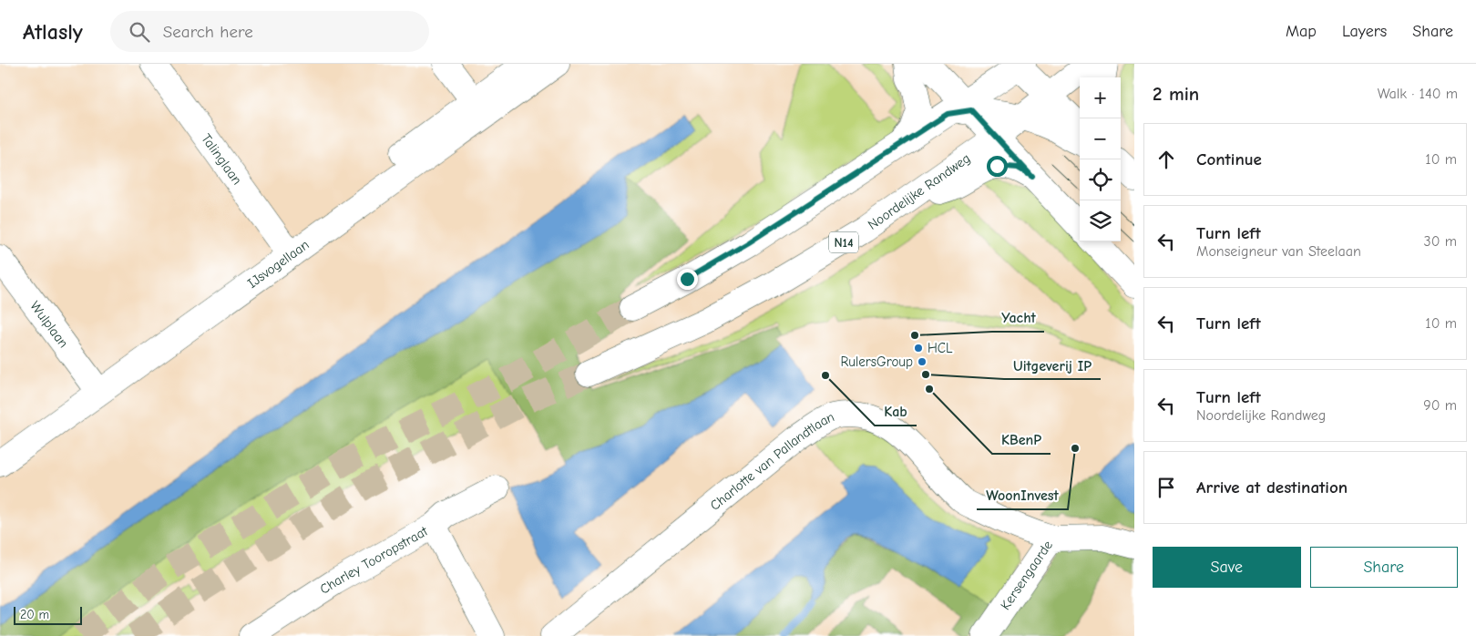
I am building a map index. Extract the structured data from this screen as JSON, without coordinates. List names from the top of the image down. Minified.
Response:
{"streets":{"street":["Talinglaan","Noordelijke Randweg","N14","IJsvogellaan","Wulplaan","Charlotte van Pallandtlaan","Charley Tooropstraat","Kersengaarde"]},"crossings":[["Talinglaan","IJsvogellaan"],["IJsvogellaan","Wulplaan"],["Charlotte van Pallandtlaan","Kersengaarde"]],"places":["Yacht","HCL","RulersGroup","Uitgeverij IP","Kab","KBenP","WoonInvest"],"scale_bar":"20 m","page":{"header":"Atlasly","search":"Search here","nav":["Map","Layers","Share"],"heading":["2 min","Walk · 140 m"],"map_buttons":["+","−"],"list":[["Continue","10 m"],["Turn left","Monseigneur van Steelaan","30 m"],["Turn left","10 m"],["Turn left","Noordelijke Randweg","90 m"],"Arrive at destination"],"buttons":["Save","Share"],"scale":"20 m"}}
